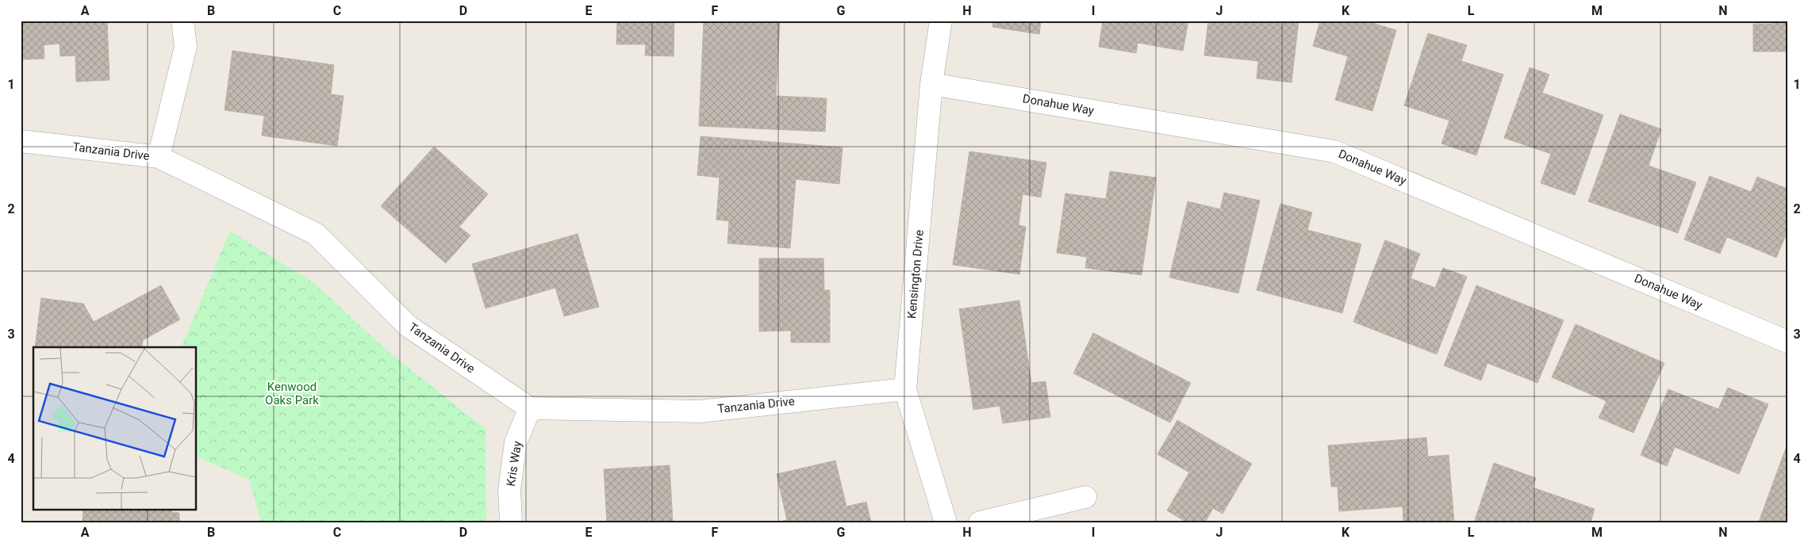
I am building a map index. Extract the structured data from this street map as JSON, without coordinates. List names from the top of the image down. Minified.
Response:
{"streets":{"street":["Donahue Way","Tanzania Drive","Kensington Drive","Kris Way"]},"crossings":[["Donahue Way","Kensington Drive"],["Tanzania Drive","Kensington Drive"],["Tanzania Drive","Kris Way"]],"parks":["Kenwood Oaks Park"],"grid":{"columns":["A","B","C","D","E","F","G","H","I","J","K","L","M","N"],"rows":["1","2","3","4"]}}
